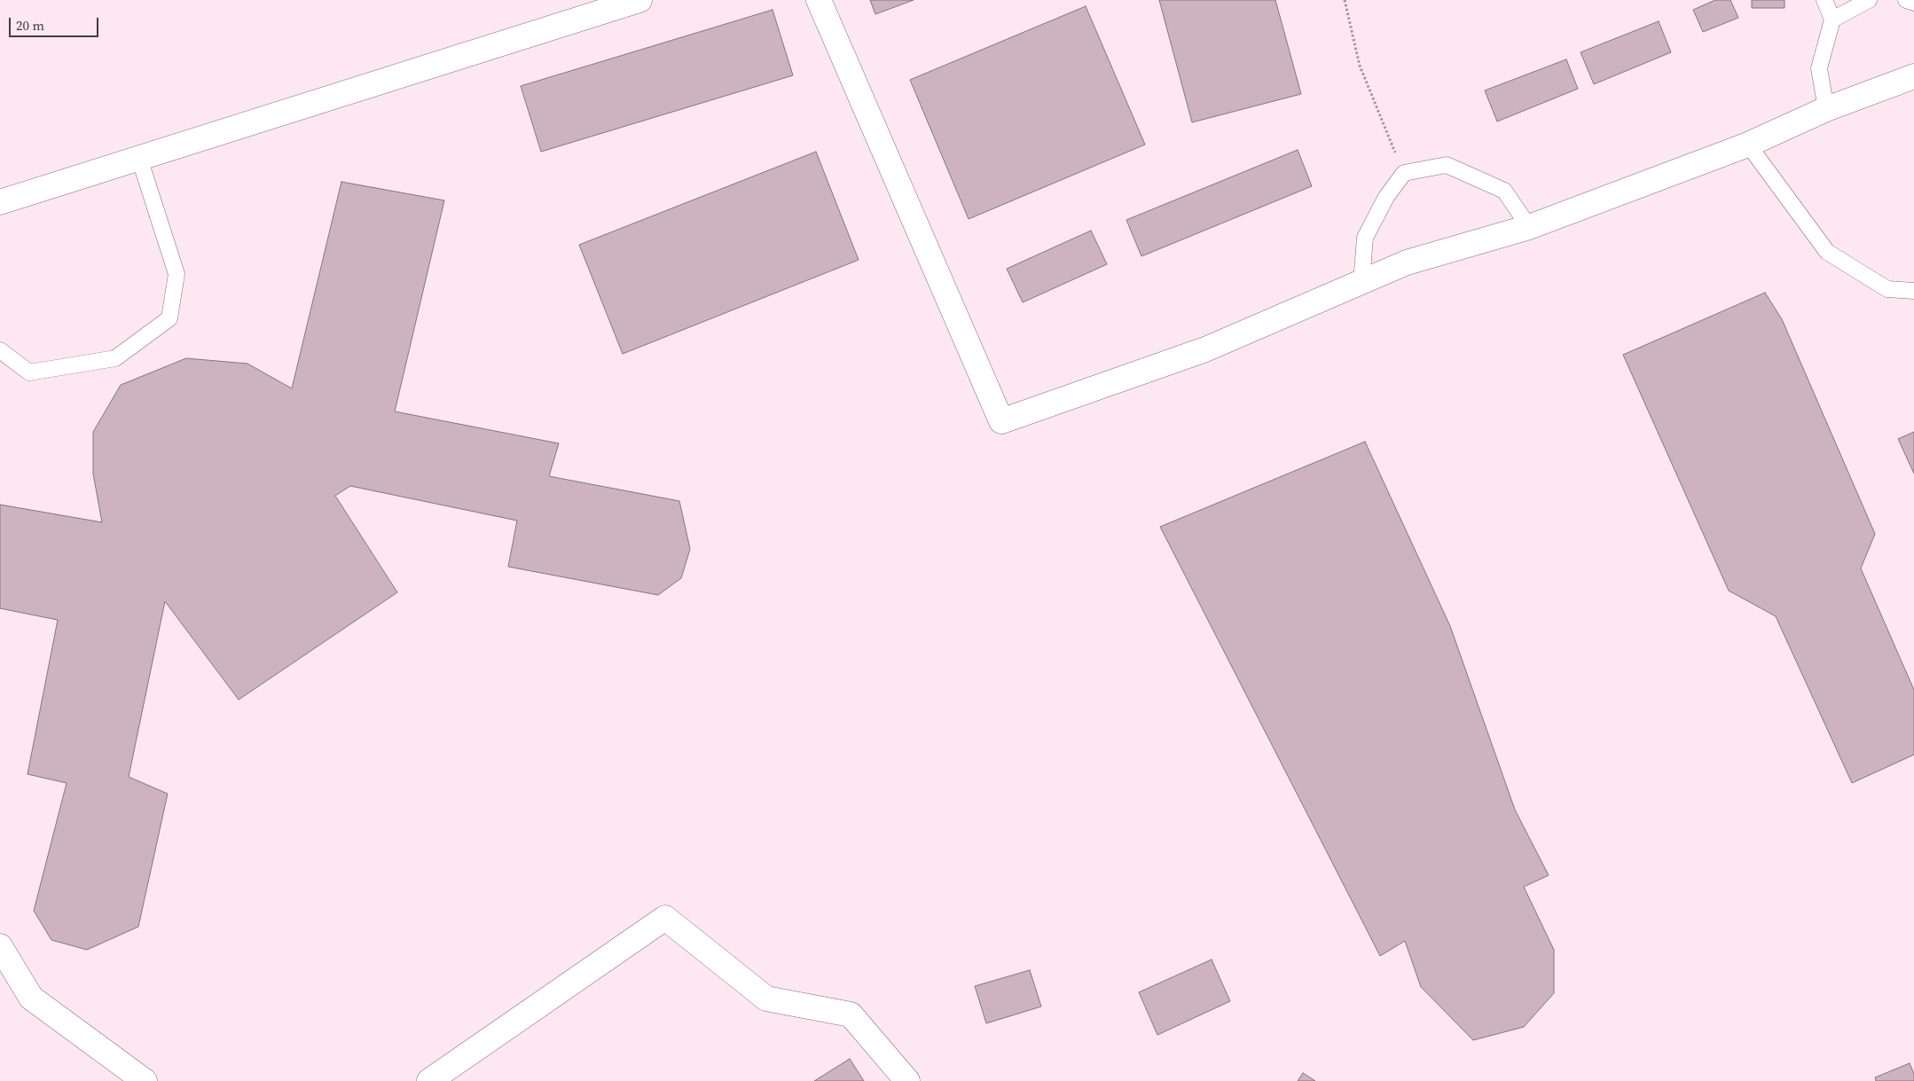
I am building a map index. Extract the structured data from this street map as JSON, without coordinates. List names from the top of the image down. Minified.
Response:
{"scale_bar":"20 m"}
